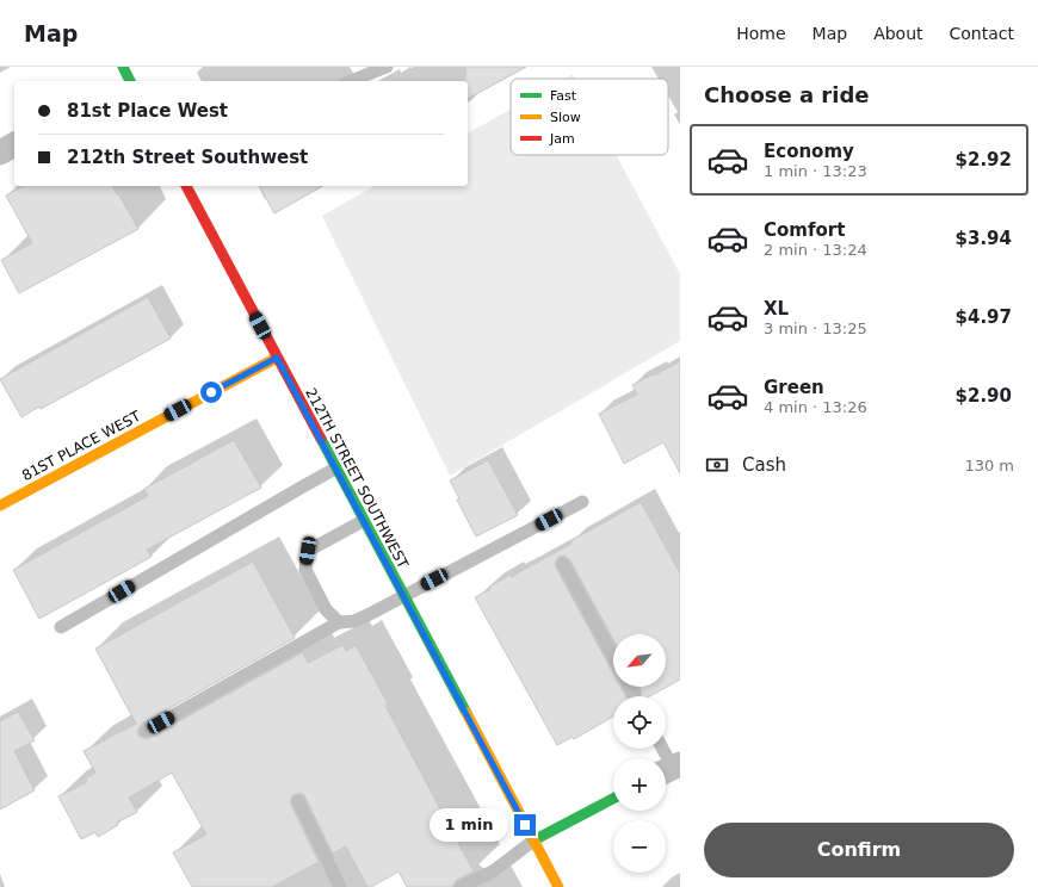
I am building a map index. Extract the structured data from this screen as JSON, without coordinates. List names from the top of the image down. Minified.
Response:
{"streets":{"main road":["81ST PLACE WEST","212TH STREET SOUTHWEST"]},"crossings":[["81ST PLACE WEST","212TH STREET SOUTHWEST"]],"legend":["Fast","Slow","Jam"],"north":"bottom left","page":{"header":"Map","nav":["Home","Map","About","Contact"],"heading":"Choose a ride","banner":["81st Place West","212th Street Southwest"],"list":[{"name":"Economy","note":"1 min · 13:23","value":"$2.92"},{"name":"Comfort","note":"2 min · 13:24","value":"$3.94"},{"name":"XL","note":"3 min · 13:25","value":"$4.97"},{"name":"Green","note":"4 min · 13:26","value":"$2.90"}],"pay":["Cash","130 m"],"map_buttons":["+","−"],"bubble":"1 min","buttons":"Confirm"}}
